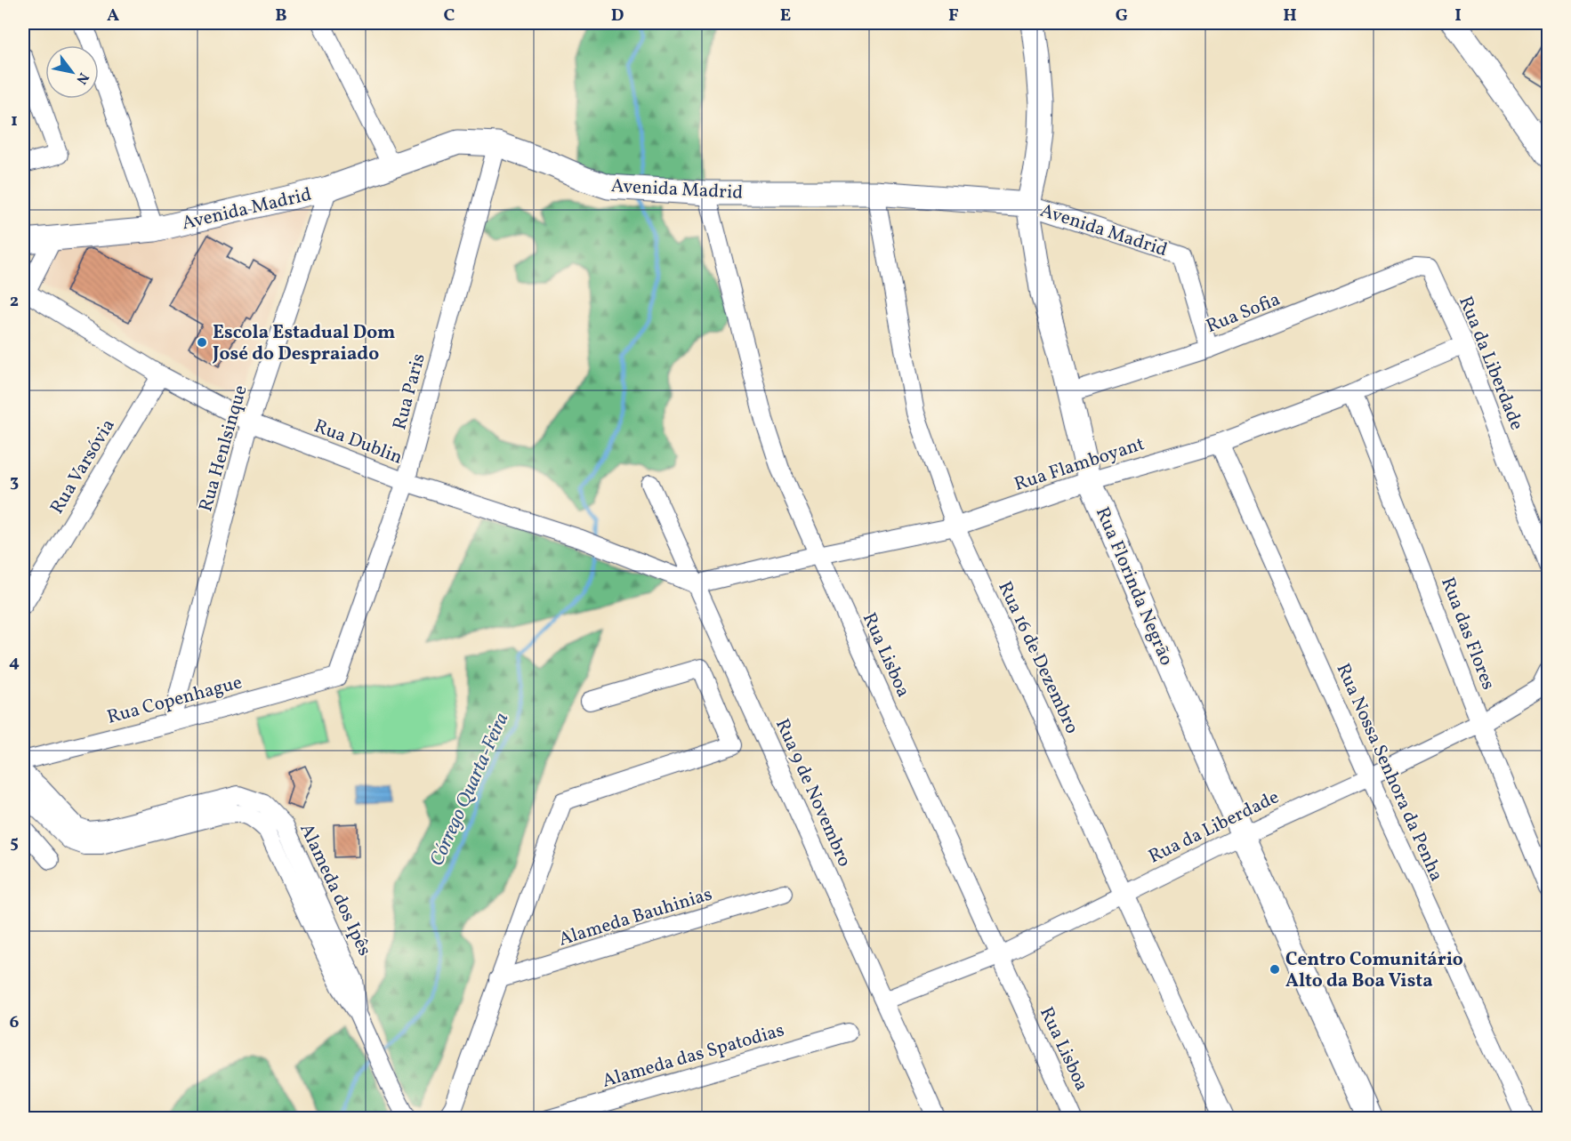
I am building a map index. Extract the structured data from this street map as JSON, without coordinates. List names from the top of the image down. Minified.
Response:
{"streets":{"street":["Avenida Madrid","Rua Sofia","Rua da Liberdade","Rua Paris","Rua Dublin","Rua Henlsinque","Rua Flamboyant","Rua Varsóvia","Rua Florinda Negrão","Rua das Flores","Rua Lisboa","Rua 16 de Dezembro","Rua Copenhague","Rua Nossa Senhora da Penha","Rua 9 de Novembro","Alameda dos Ipês","Alameda Bauhinias","Alameda das Spatodias"]},"crossings":[["Avenida Madrid","Rua Sofia"],["Avenida Madrid","Rua Paris"],["Avenida Madrid","Rua Henlsinque"],["Avenida Madrid","Rua Florinda Negrão"],["Avenida Madrid","Rua Lisboa"],["Avenida Madrid","Rua 16 de Dezembro"],["Rua Sofia","Rua da Liberdade"],["Rua Sofia","Rua Florinda Negrão"],["Rua da Liberdade","Rua Flamboyant"],["Rua da Liberdade","Rua Florinda Negrão"],["Rua da Liberdade","Rua das Flores"],["Rua da Liberdade","Rua Lisboa"],["Rua da Liberdade","Rua 16 de Dezembro"],["Rua da Liberdade","Rua Nossa Senhora da Penha"],["Rua da Liberdade","Rua 9 de Novembro"],["Rua Paris","Rua Dublin"],["Rua Paris","Rua Copenhague"],["Rua Dublin","Rua Henlsinque"],["Rua Dublin","Rua Flamboyant"],["Rua Dublin","Rua Varsóvia"],["Rua Dublin","Rua 9 de Novembro"],["Rua Henlsinque","Rua Copenhague"],["Rua Flamboyant","Rua Florinda Negrão"],["Rua Flamboyant","Rua das Flores"],["Rua Flamboyant","Rua Lisboa"],["Rua Flamboyant","Rua 16 de Dezembro"],["Rua Flamboyant","Rua Nossa Senhora da Penha"],["Rua Flamboyant","Rua 9 de Novembro"]],"water":["Córrego Quarta-Feira"],"places":["Escola Estadual Dom José do Despraiado","Centro Comunitário Alto da Boa Vista"],"north":"bottom right","grid":{"columns":["A","B","C","D","E","F","G","H","I"],"rows":["1","2","3","4","5","6"]}}
